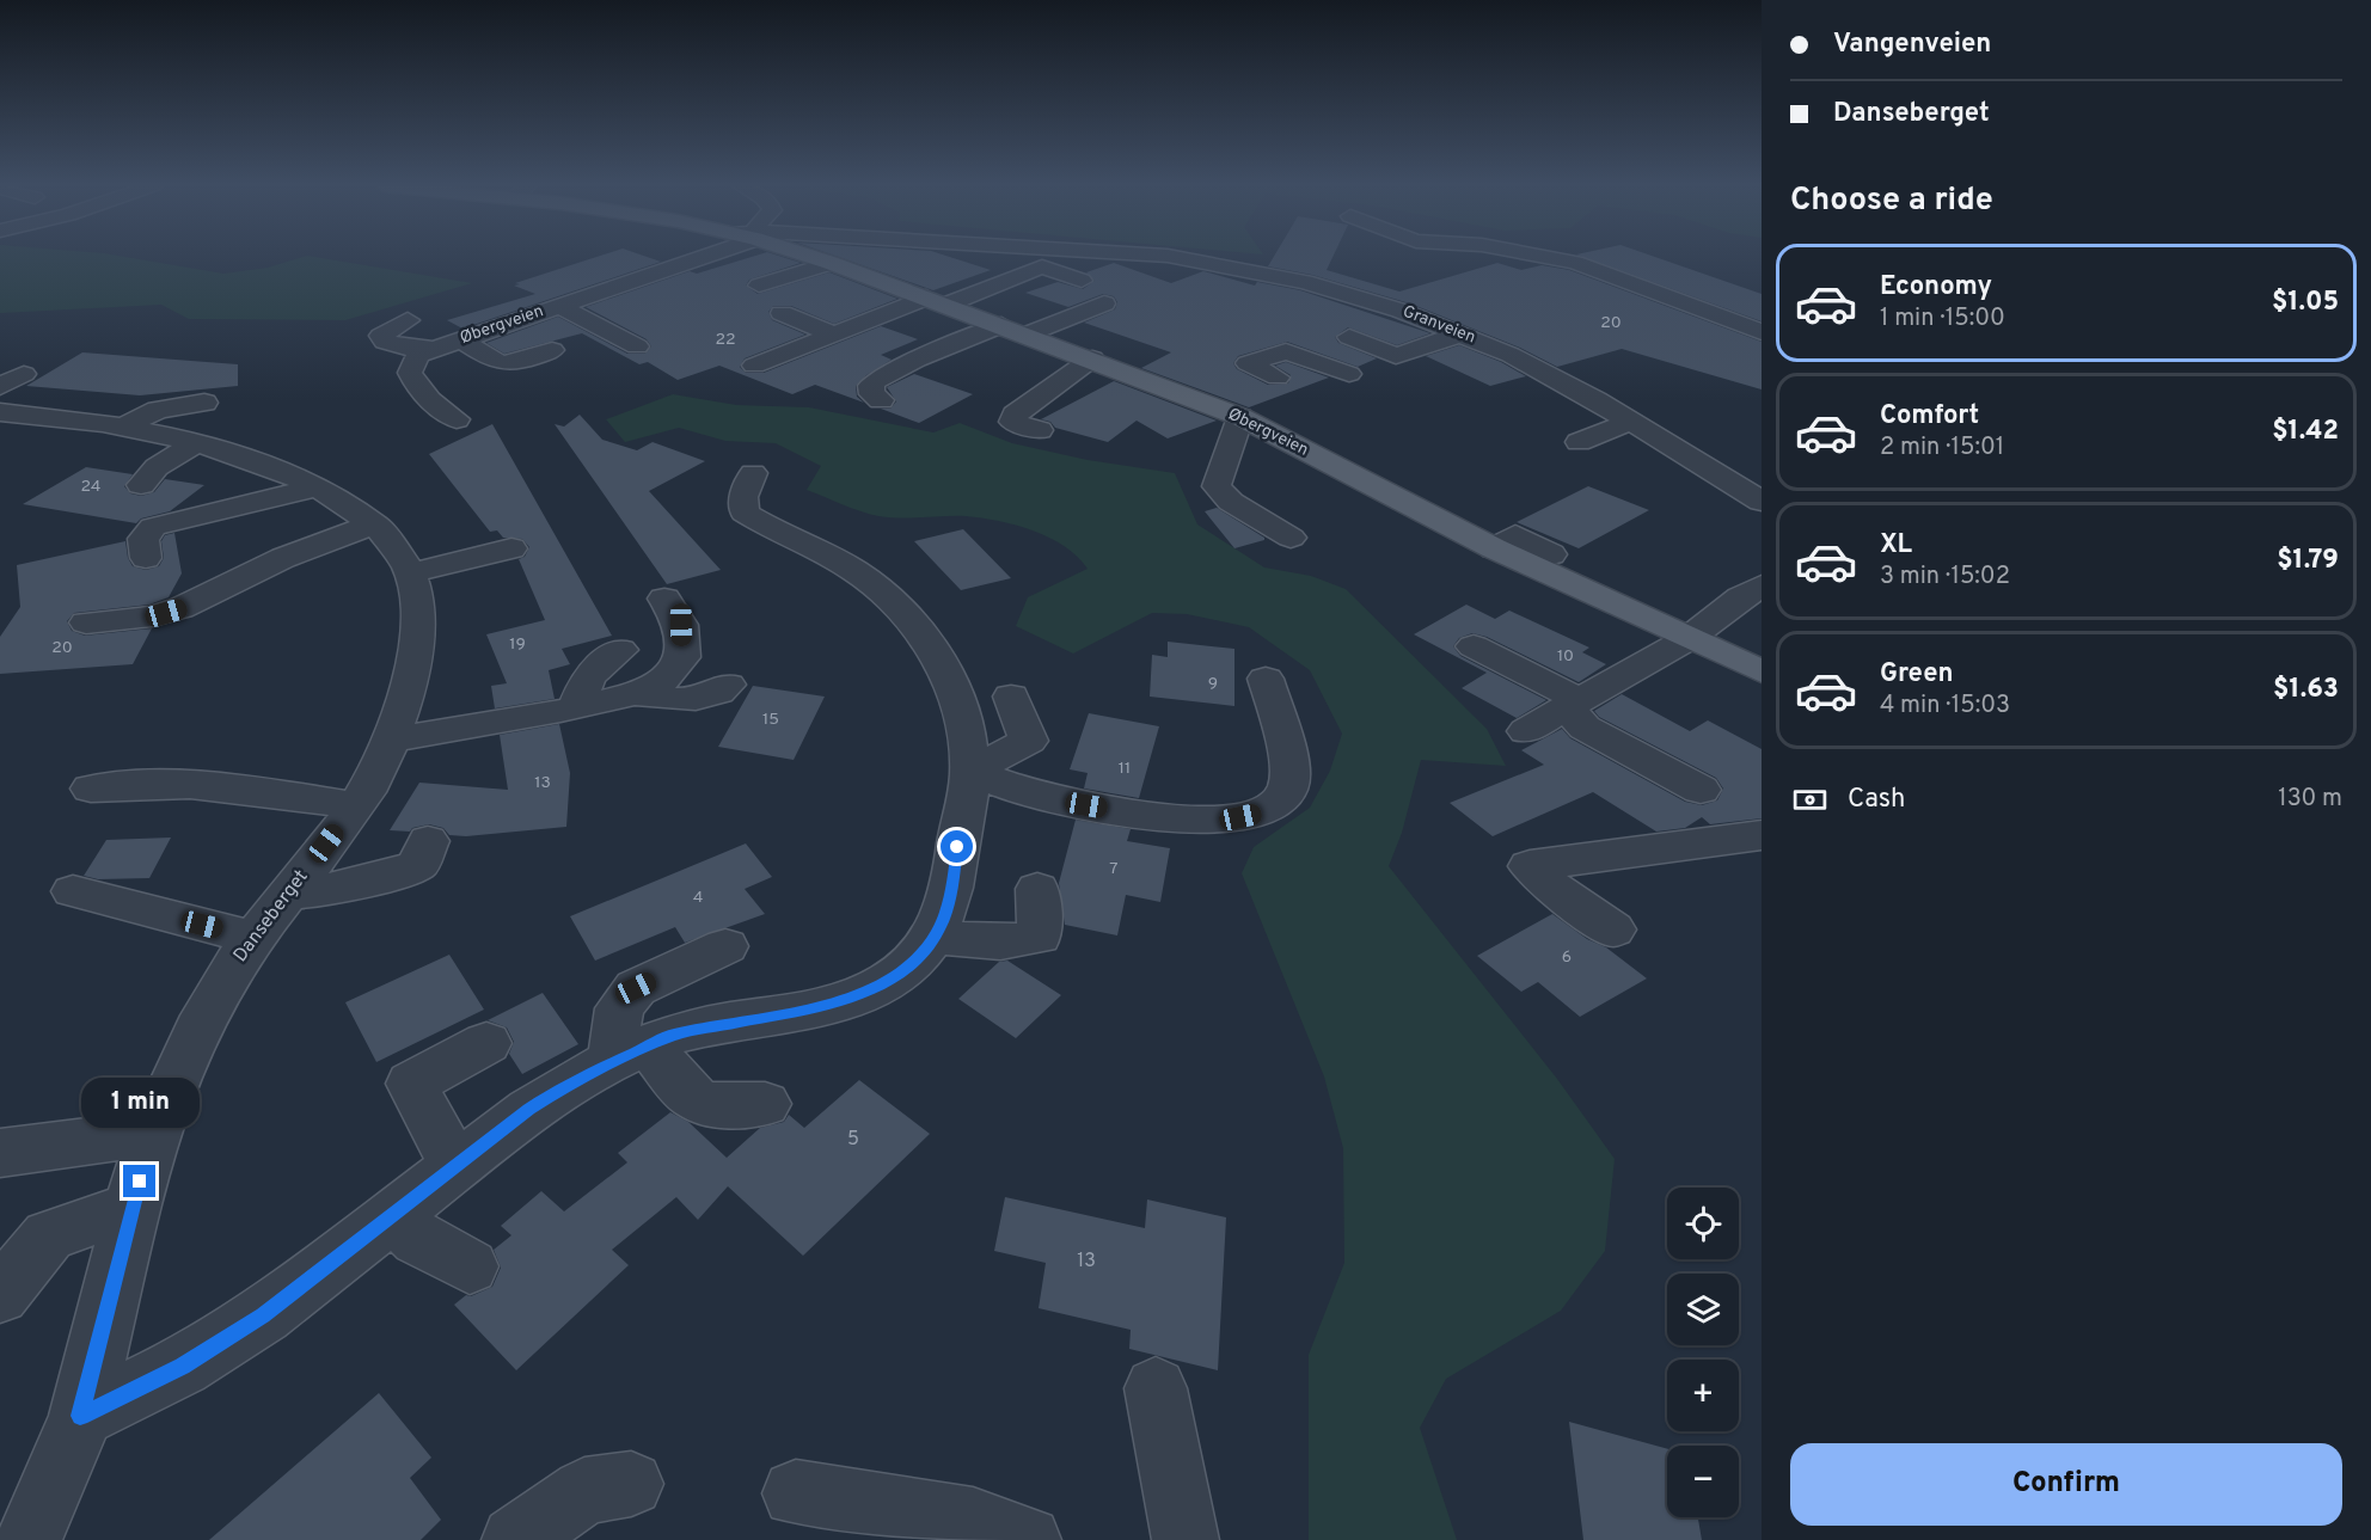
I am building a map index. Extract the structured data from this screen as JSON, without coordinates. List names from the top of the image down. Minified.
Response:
{"streets":{"main road":["Øbergveien"],"street":["Granveien","Danseberget"]},"house_numbers":["20","22","24","19","20","10","9","15","11","13","7","4","6","5","13"],"page":{"banner":["Vangenveien","Danseberget"],"heading":"Choose a ride","list":[{"name":"Economy","note":"1 min · 15:00","value":"$1.05"},{"name":"Comfort","note":"2 min · 15:01","value":"$1.42"},{"name":"XL","note":"3 min · 15:02","value":"$1.79"},{"name":"Green","note":"4 min · 15:03","value":"$1.63"}],"pay":["Cash","130 m"],"bubble":"1 min","map_buttons":["+","−"],"buttons":"Confirm"}}
